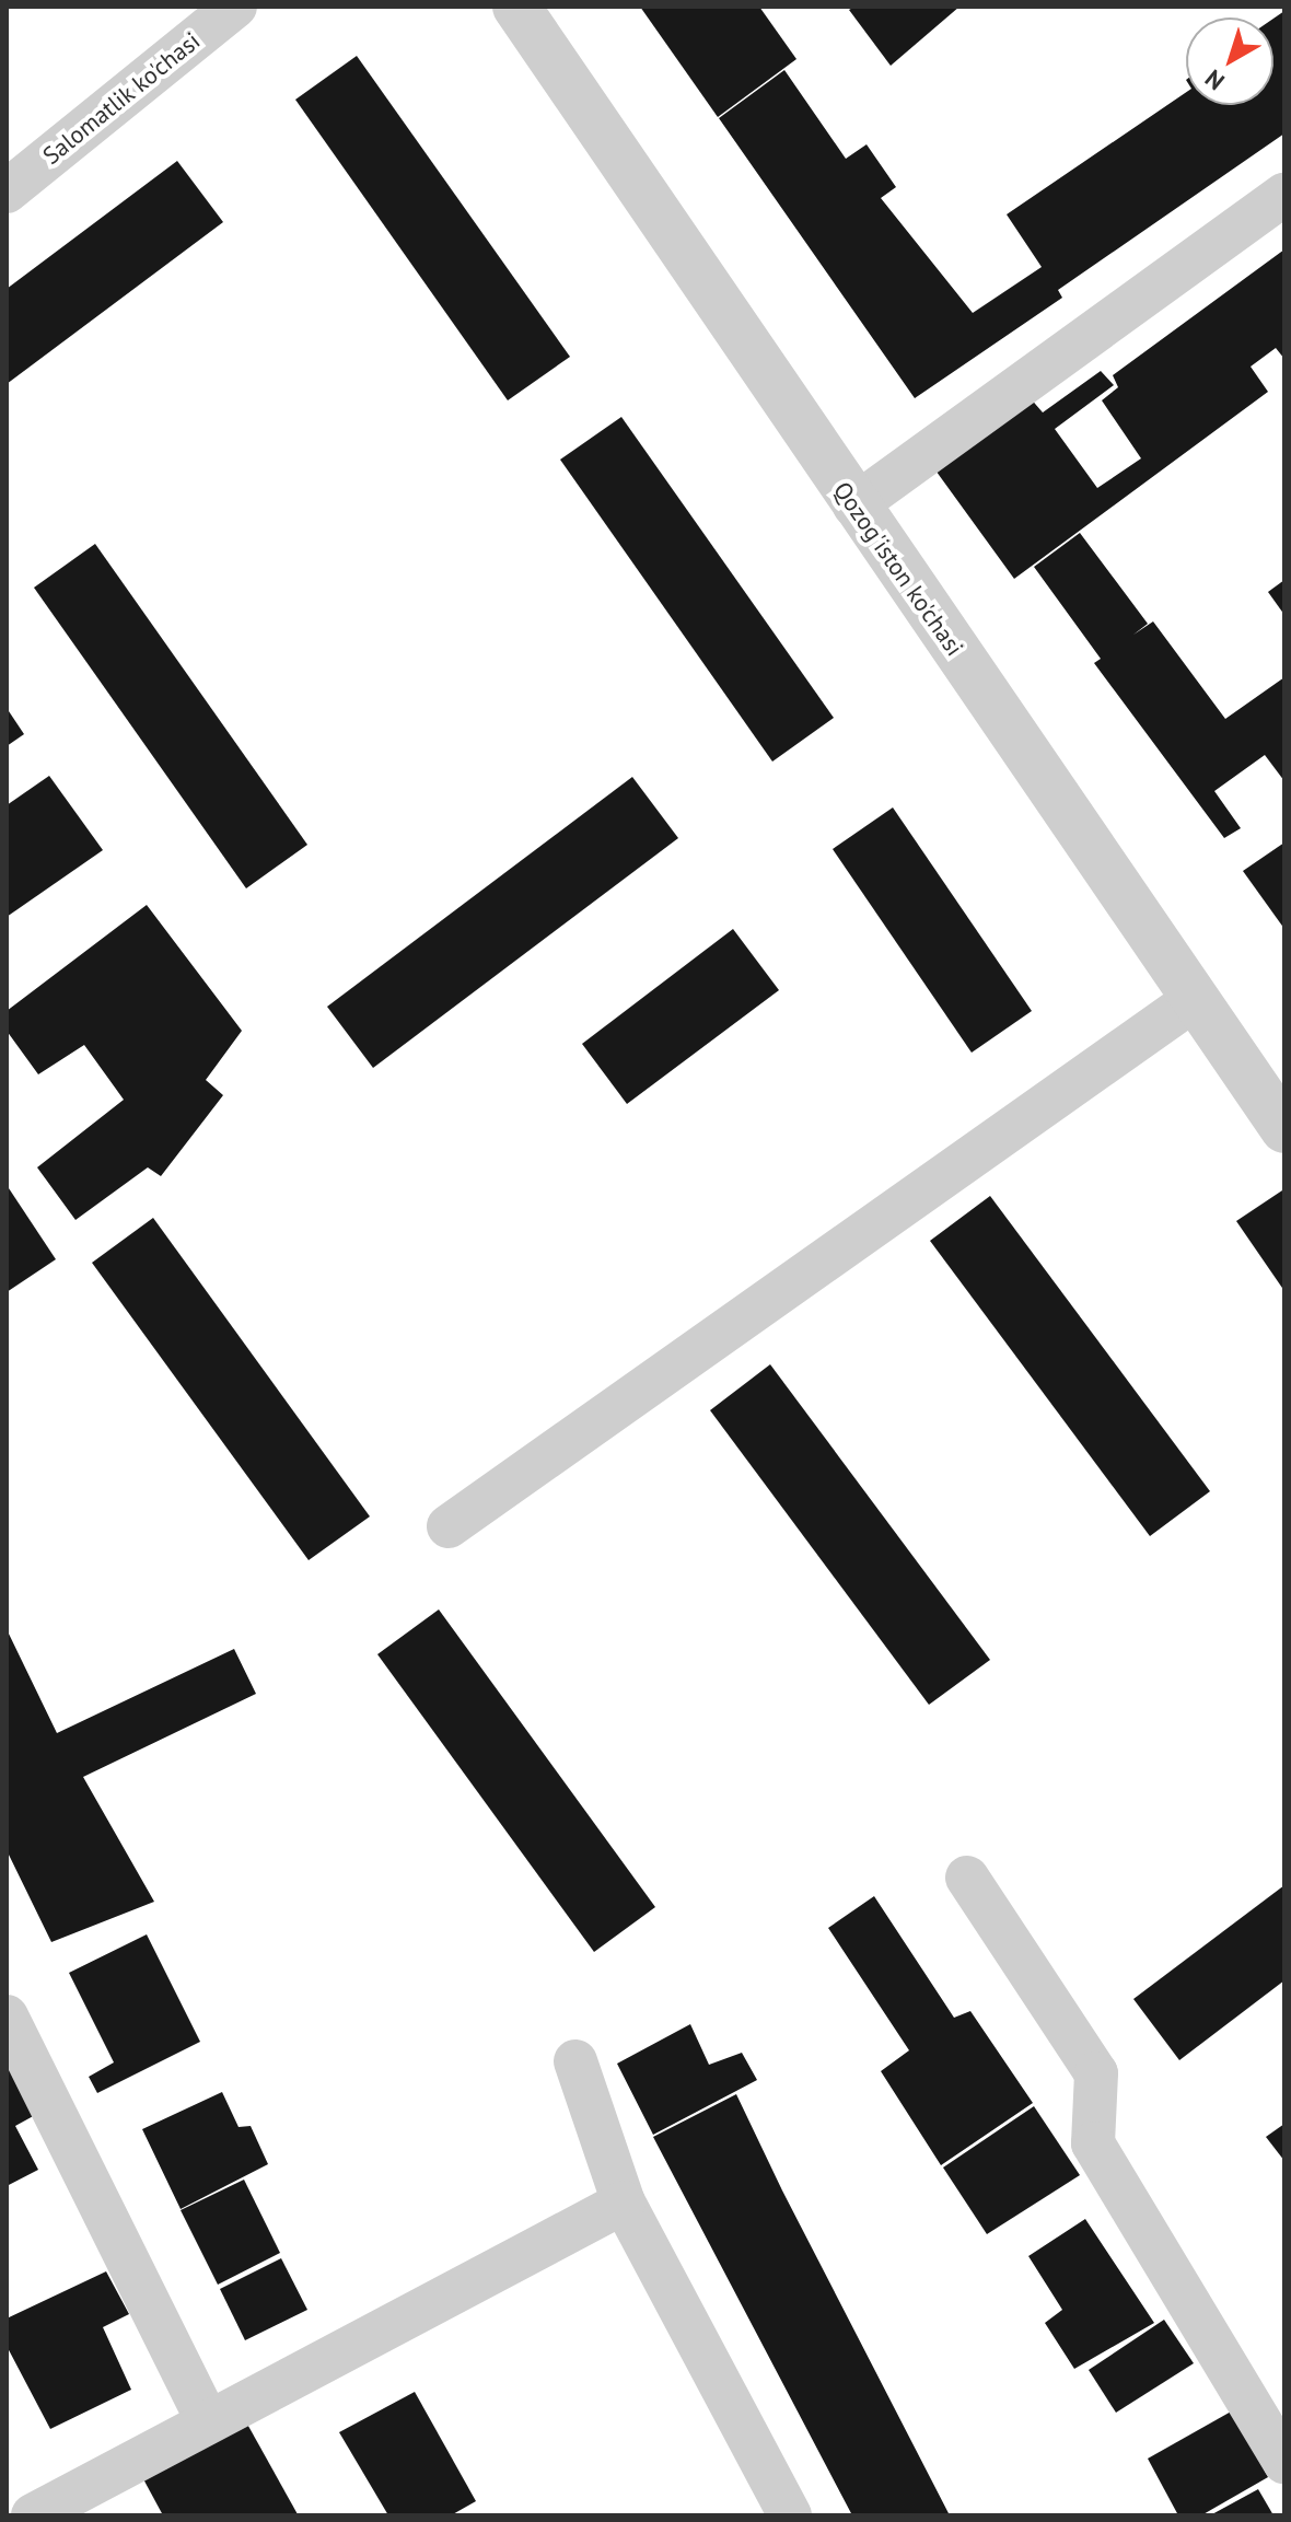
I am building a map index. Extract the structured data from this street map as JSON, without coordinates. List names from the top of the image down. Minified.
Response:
{"streets":{"street":["Salomatlik ko'chasi","Qozog'iston ko'chasi"]},"north":"bottom left"}
